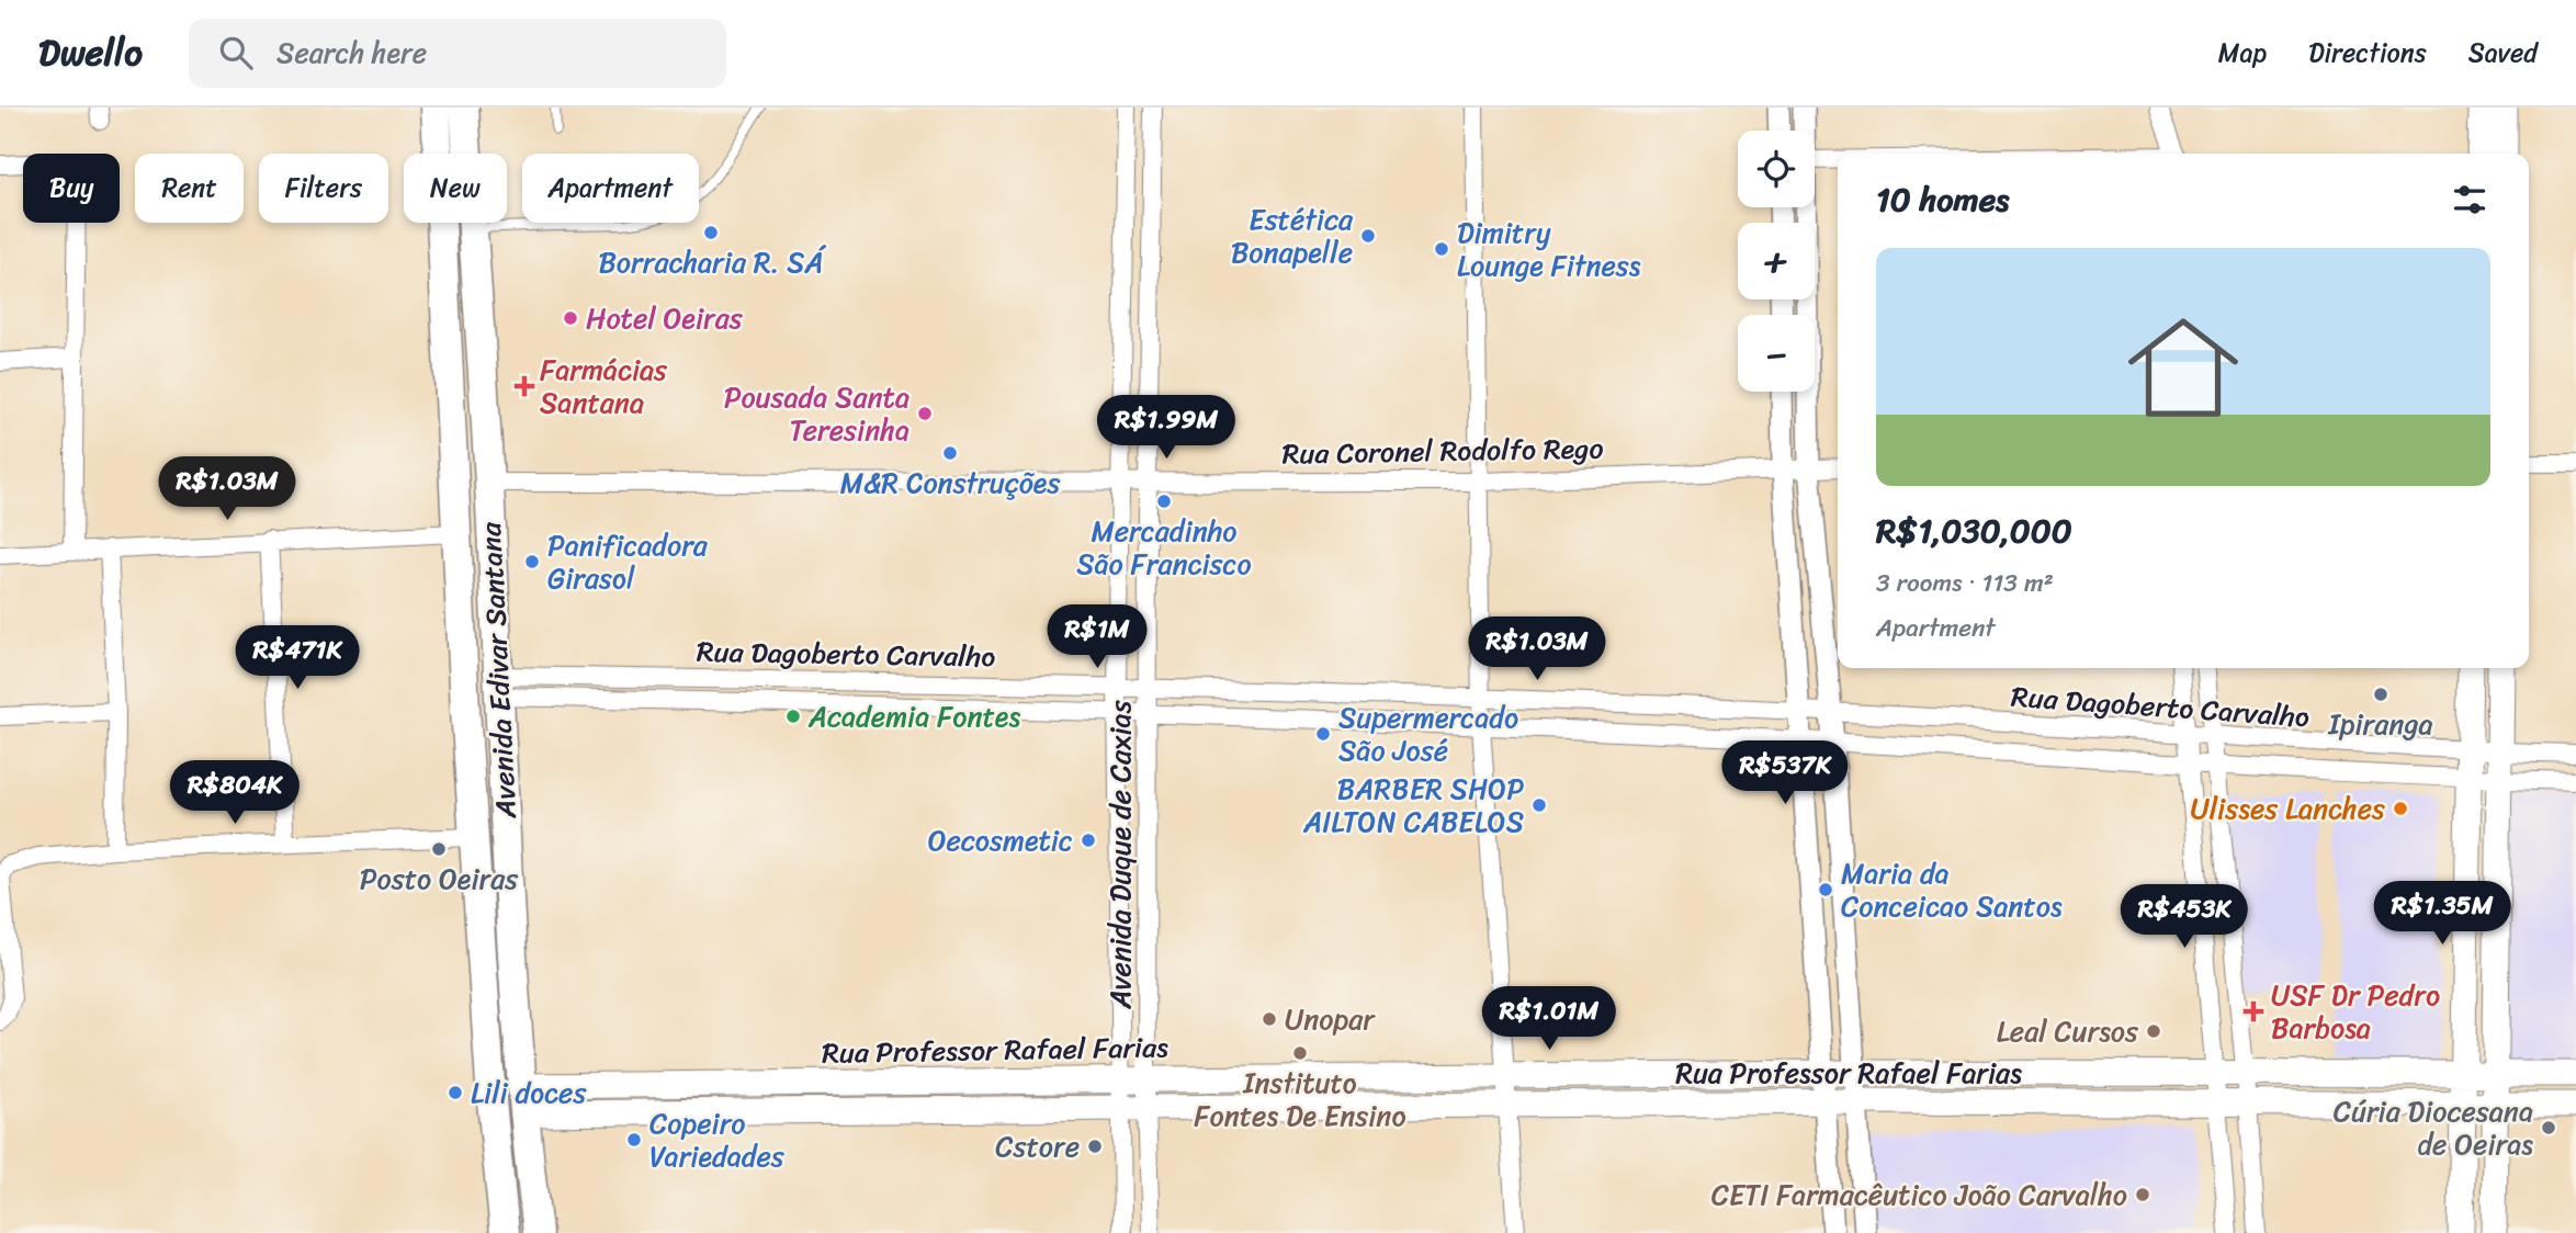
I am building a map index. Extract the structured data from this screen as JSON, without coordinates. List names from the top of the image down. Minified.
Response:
{"streets":{"highway":["Avenida Edivar Santana"],"main road":["Rua Professor Rafael Farias"],"street":["Rua Coronel Rodolfo Rego","Rua Dagoberto Carvalho","Avenida Duque de Caxias"]},"crossings":[["Rua Coronel Rodolfo Rego","Avenida Edivar Santana"],["Rua Coronel Rodolfo Rego","Avenida Duque de Caxias"],["Rua Dagoberto Carvalho","Avenida Edivar Santana"],["Rua Dagoberto Carvalho","Avenida Duque de Caxias"],["Avenida Edivar Santana","Rua Professor Rafael Farias"],["Avenida Duque de Caxias","Rua Professor Rafael Farias"]],"places":{"other":["Borracharia R. SÁ","Estética Bonapelle","Dimitry Lounge Fitness","Hotel Oeiras","Pousada Santa Teresinha","M&R Construções","Mercadinho São Francisco","Panificadora Girasol","Ipiranga","Academia Fontes","Supermercado São José","BARBER SHOP AILTON CABELOS","Ulisses Lanches","Oecosmetic","Posto Oeiras","Maria da Conceicao Santos","Unopar","Leal Cursos","Instituto Fontes De Ensino","Lili doces","Cúria Diocesana de Oeiras","Copeiro Variedades","Cstore","CETI Farmacêutico João Carvalho"],"health":["Farmácias Santana","USF Dr Pedro Barbosa"]},"page":{"header":"Dwello","search":"Search here","nav":["Map","Directions","Saved"],"map_buttons":["+","−"],"chip":["Buy","Rent","Filters","New","Apartment"],"heading":"10 homes","list":[{"name":"R$1,030,000","note":"3 rooms · 113 m² · Apartment"}],"price":["R$1.99M","R$1.03M","R$1M","R$1.03M","R$471K","R$537K","R$804K","R$1.35M","R$453K","R$1.01M"]}}
